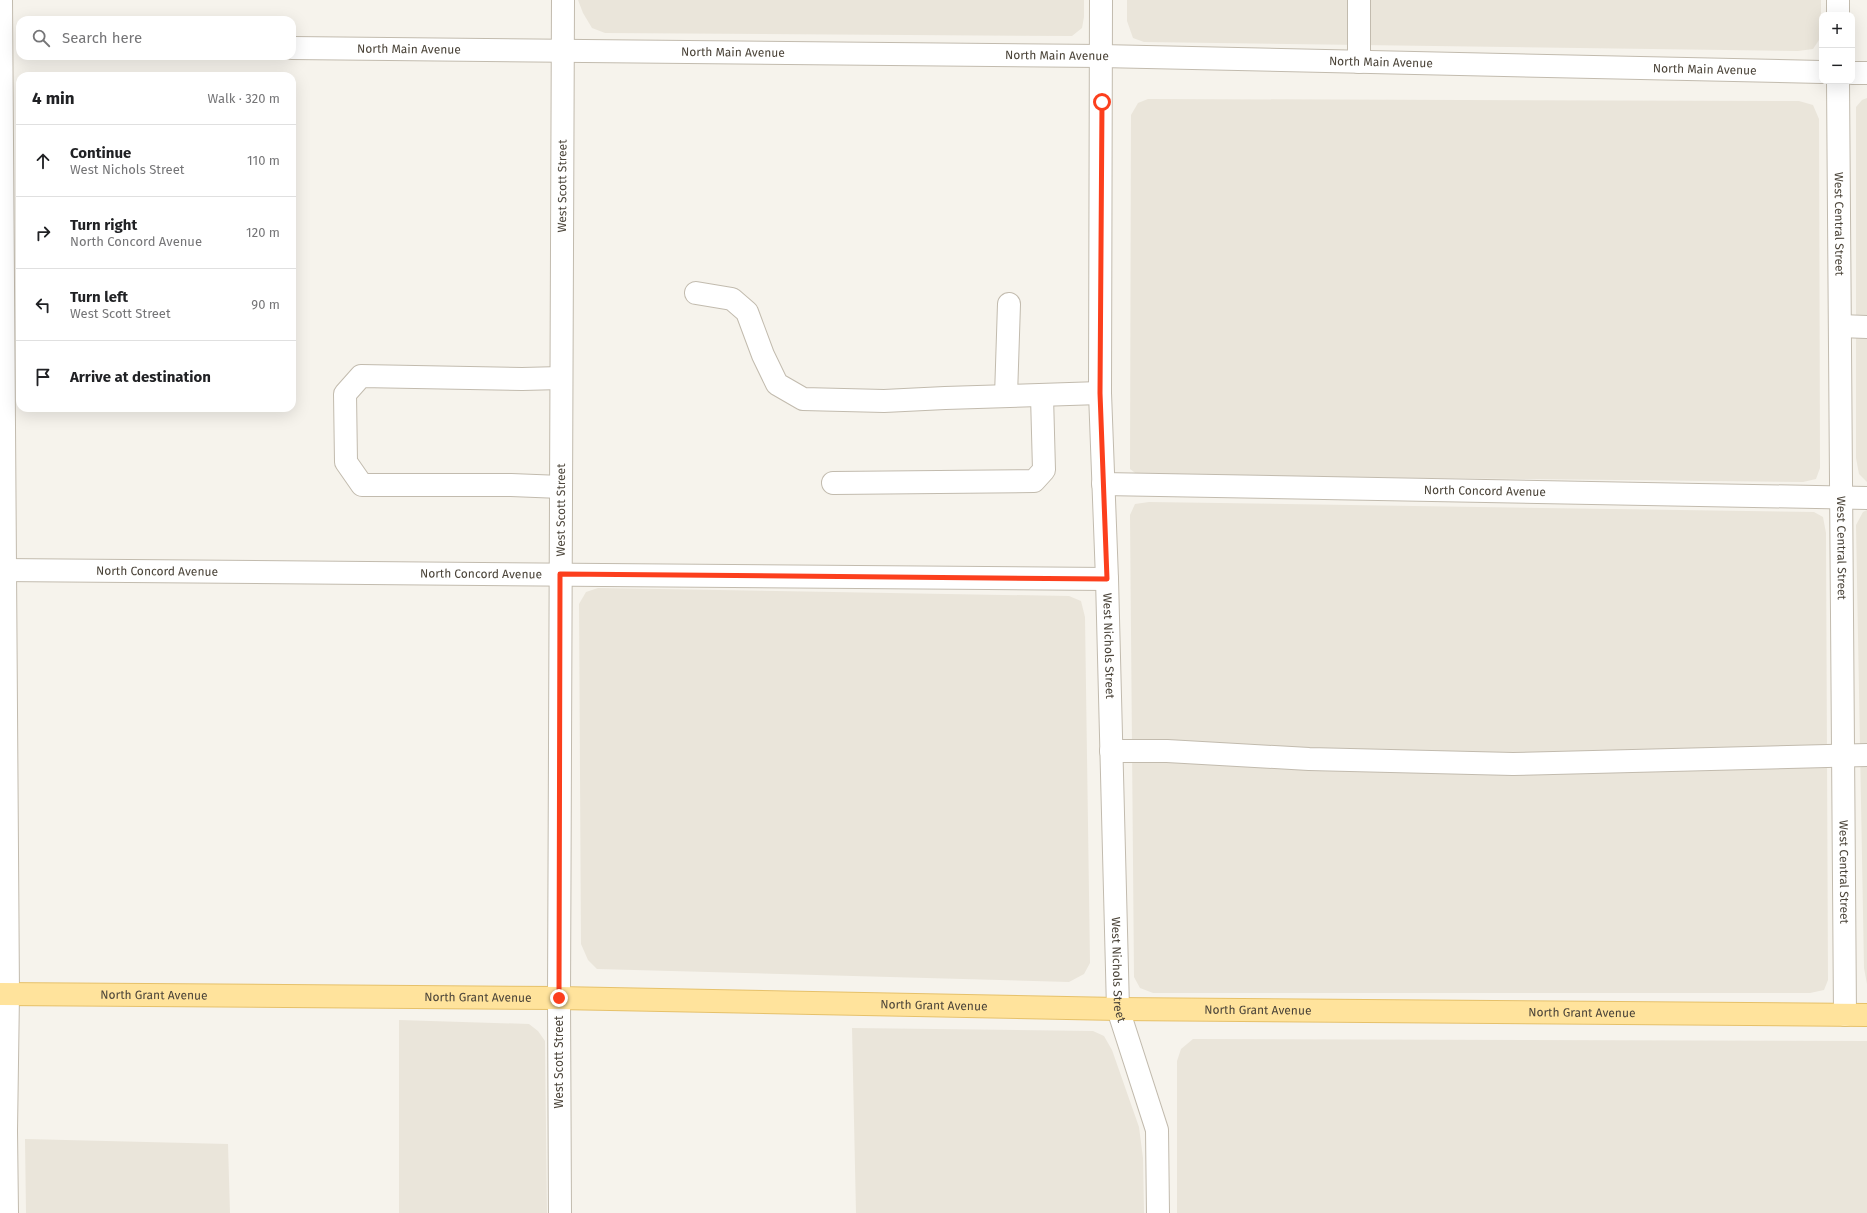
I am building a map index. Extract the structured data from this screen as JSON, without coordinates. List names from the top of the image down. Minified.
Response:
{"streets":{"main road":["North Grant Avenue"],"street":["North Main Avenue","West Scott Street","West Central Street","North Concord Avenue","West Nichols Street"]},"crossings":[["North Main Avenue","West Scott Street"],["North Main Avenue","West Nichols Street"],["West Scott Street","North Concord Avenue"],["West Scott Street","North Grant Avenue"],["West Central Street","North Concord Avenue"],["West Central Street","North Grant Avenue"],["North Concord Avenue","West Nichols Street"],["West Nichols Street","North Grant Avenue"]],"page":{"map_buttons":["+","−"],"search":"Search here","heading":["4 min","Walk · 320 m"],"list":[["Continue","West Nichols Street","110 m"],["Turn right","North Concord Avenue","120 m"],["Turn left","West Scott Street","90 m"],"Arrive at destination"]}}
